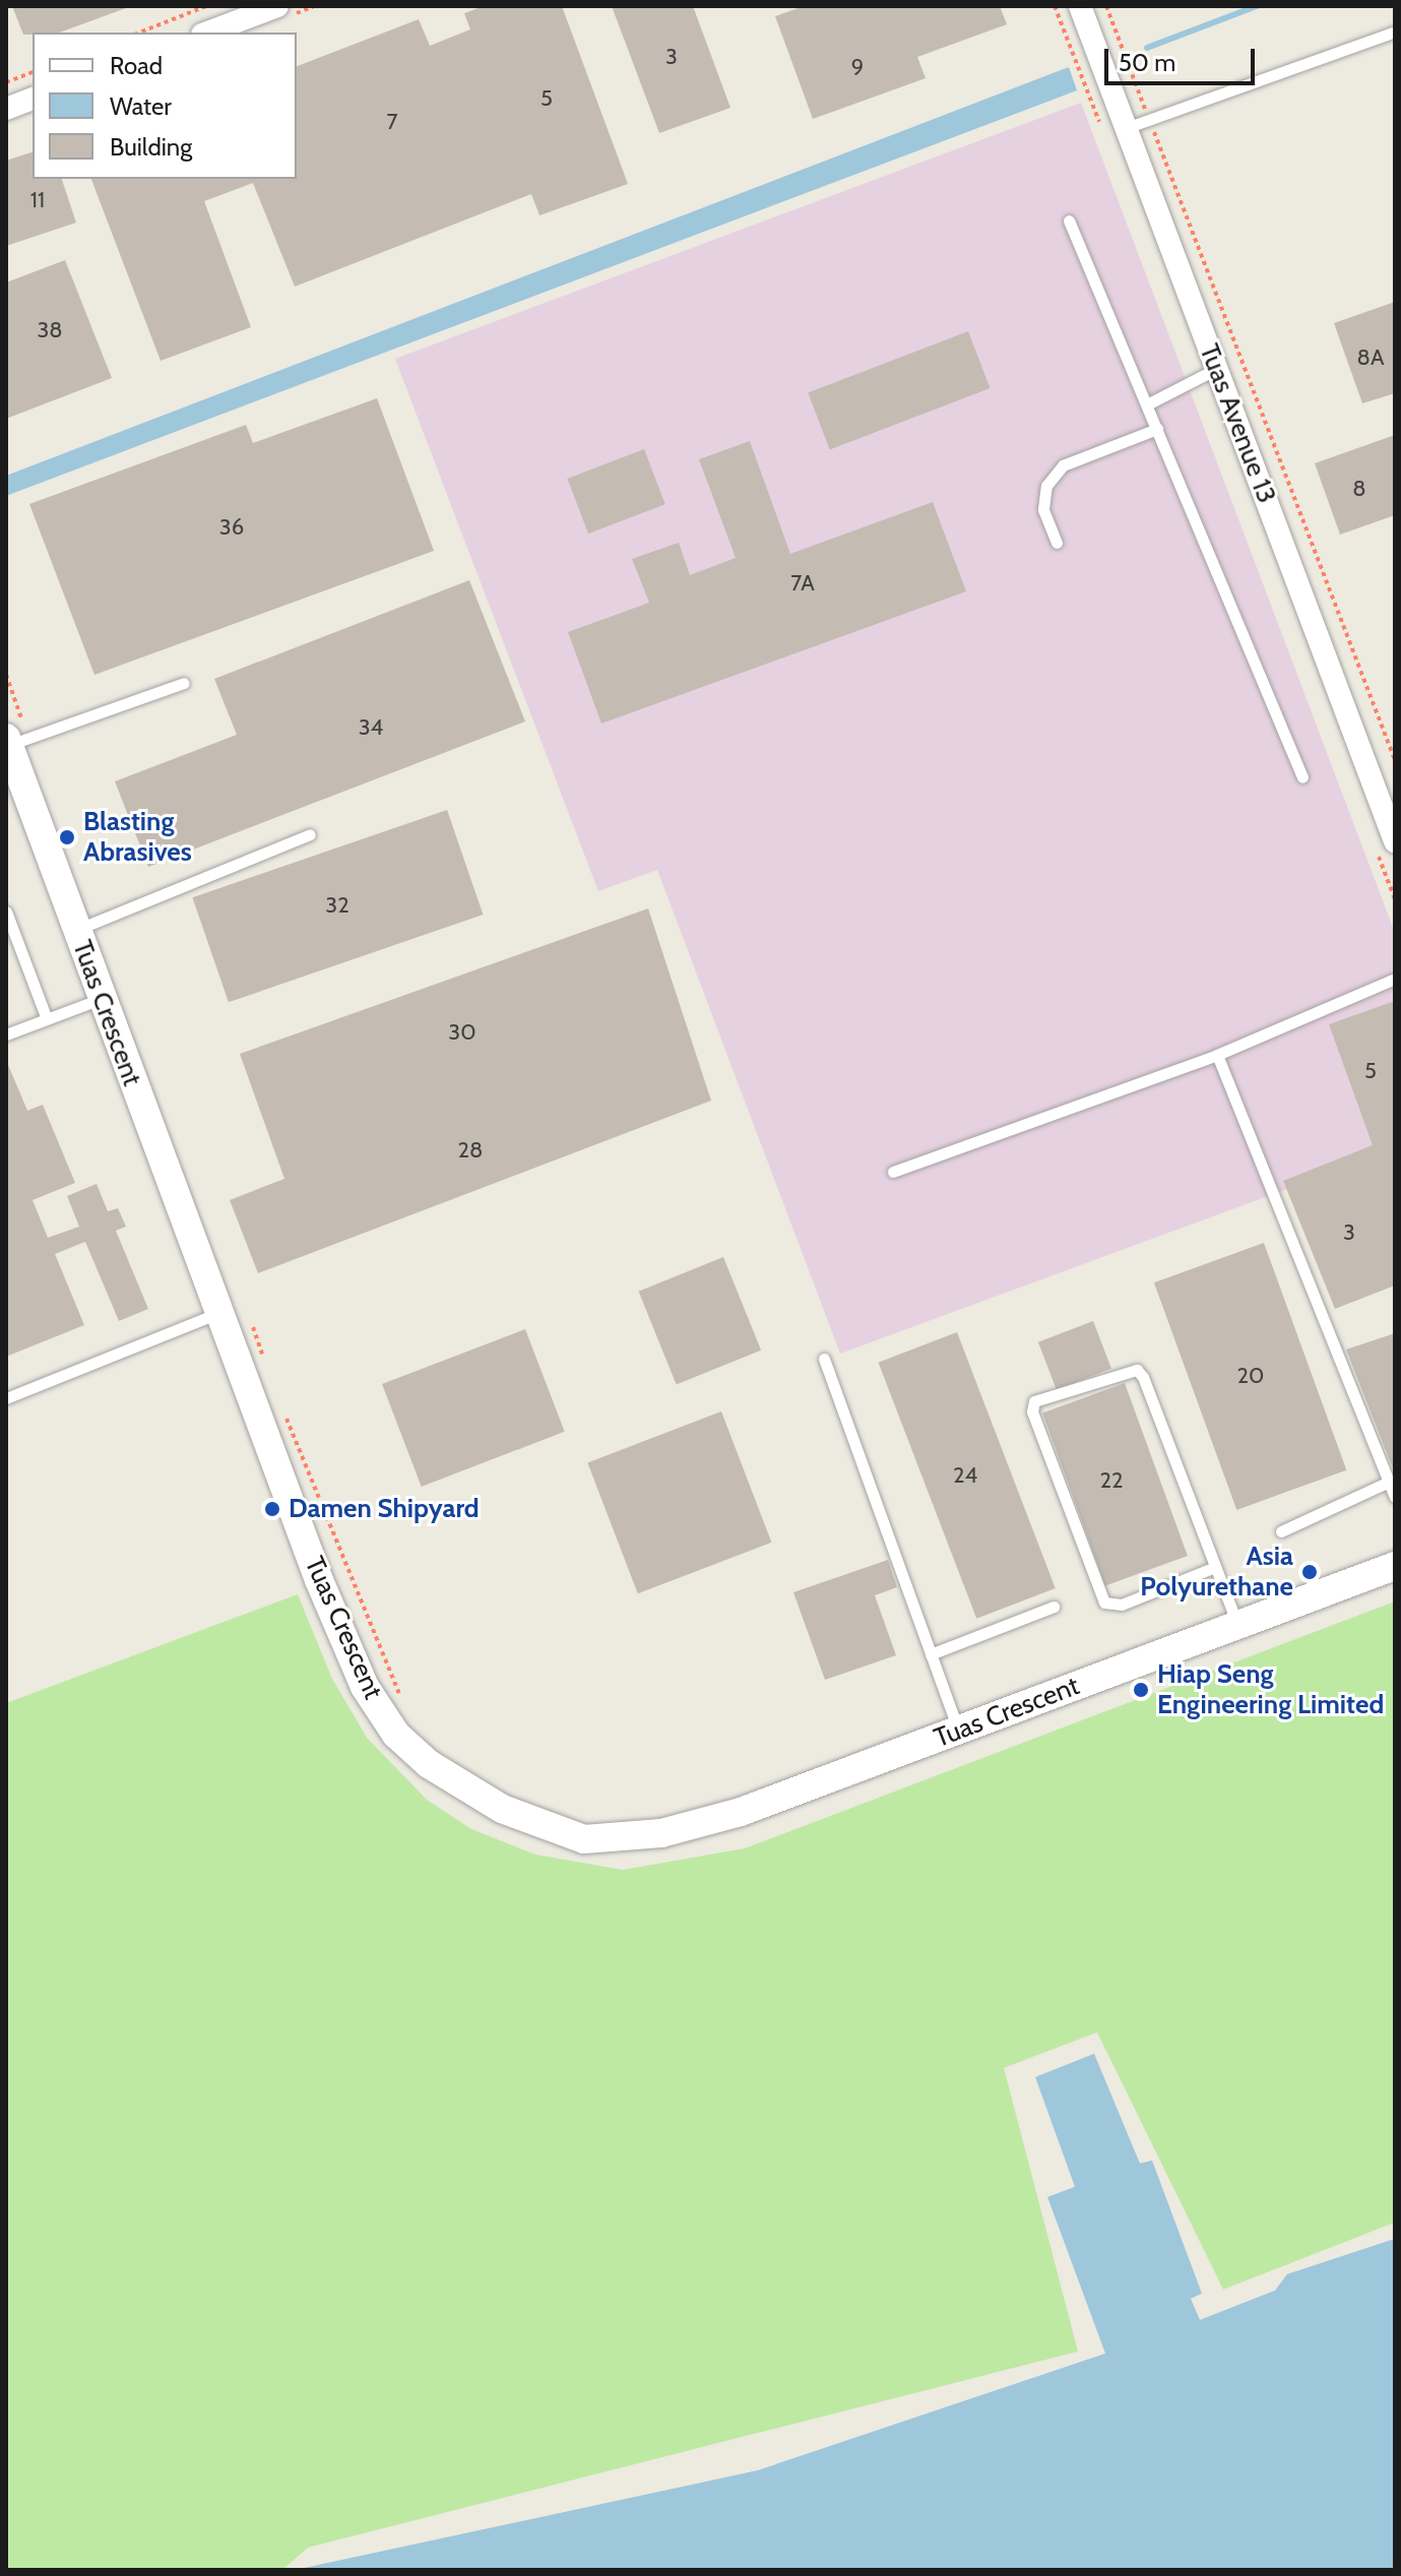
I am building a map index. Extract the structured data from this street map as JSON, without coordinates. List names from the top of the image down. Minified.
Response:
{"streets":{"street":["Tuas Avenue 13","Tuas Crescent"]},"places":["Blasting Abrasives","Damen Shipyard","Asia Polyurethane","Hiap Seng Engineering Limited"],"house_numbers":["3","9","5","7","11","38","8A","8","36","7A","34","32","30","5","28","3","20","24","22"],"legend":["Road","Water","Building"],"scale_bar":"50 m"}
